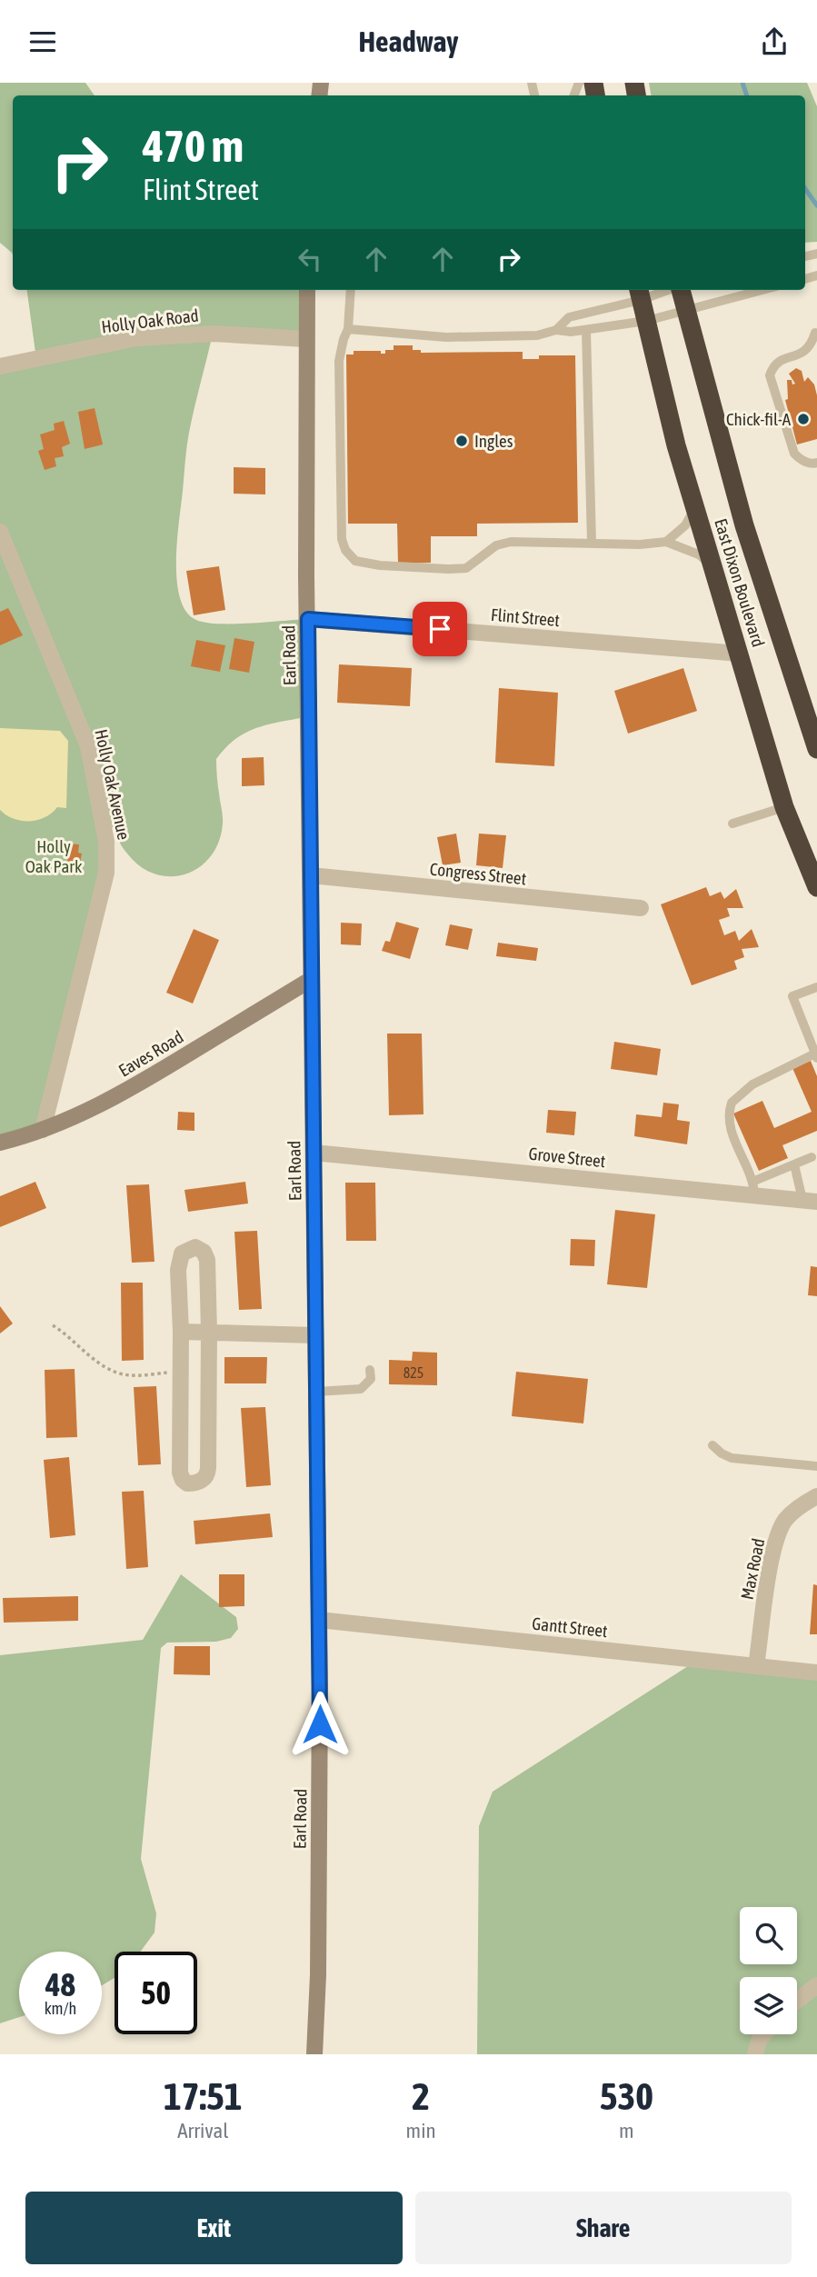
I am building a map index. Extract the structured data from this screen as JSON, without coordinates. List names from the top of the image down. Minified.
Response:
{"streets":{"highway":["East Dixon Boulevard"],"main road":["Earl Road","Eaves Road"],"street":["Holly Oak Road","Flint Street","Holly Oak Avenue","Congress Street","Grove Street","Max Road","Gantt Street"]},"crossings":[["Holly Oak Road","Earl Road"],["East Dixon Boulevard","Flint Street"],["Flint Street","Earl Road"],["Earl Road","Congress Street"],["Earl Road","Eaves Road"],["Earl Road","Grove Street"],["Earl Road","Gantt Street"],["Holly Oak Avenue","Eaves Road"],["Max Road","Gantt Street"]],"parks":["Holly Oak Park"],"places":["Chick-fil-A","Ingles"],"house_numbers":["825"],"page":{"header":"Headway","turn":["470 m","Flint Street"],"speed":"48 km/h","limit":"50","eta":["17:51","Arrival","2","min","530","m"],"buttons":["Exit","Share"]}}
